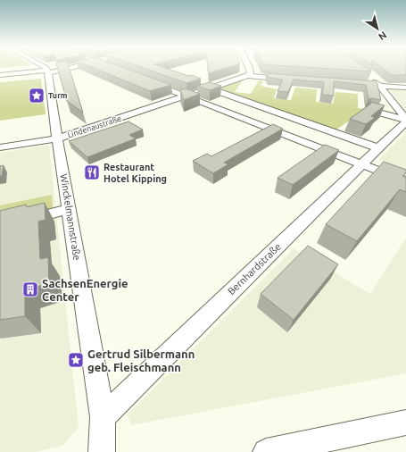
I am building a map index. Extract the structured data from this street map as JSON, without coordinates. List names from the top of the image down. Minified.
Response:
{"streets":{"street":["Lindenaustraße","Winckelmannstraße","Bernhardstraße"]},"crossings":[["Lindenaustraße","Winckelmannstraße"],["Winckelmannstraße","Bernhardstraße"]],"places":{"place":["Turm","Gertrud Silbermann geb. Fleischmann"],"restaurant":["Restaurant Hotel Kipping"],"building":["SachsenEnergie Center"]},"north":"bottom right"}
